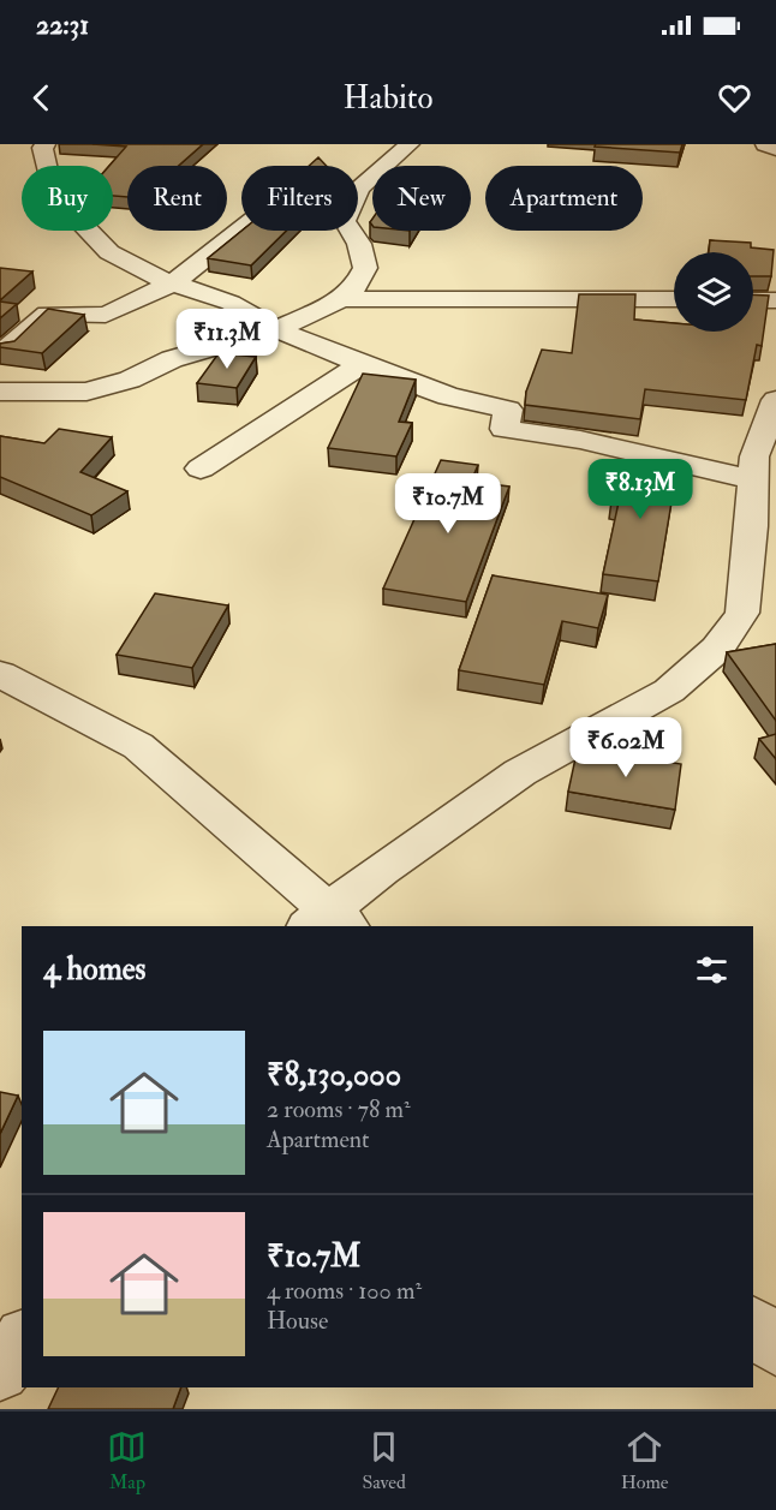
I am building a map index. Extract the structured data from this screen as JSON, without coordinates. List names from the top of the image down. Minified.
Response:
{"page":{"status":"22:31","header":"Habito","chip":["Buy","Rent","Filters","New","Apartment"],"price":["₹11.3M","₹8.13M","₹10.7M","₹6.02M"],"heading":"4 homes","list":[{"name":"₹8,130,000","note":"2 rooms · 78 m² · Apartment"},{"name":"₹10.7M","note":"4 rooms · 100 m² · House"}],"tabs":["Map","Saved","Home"]}}
